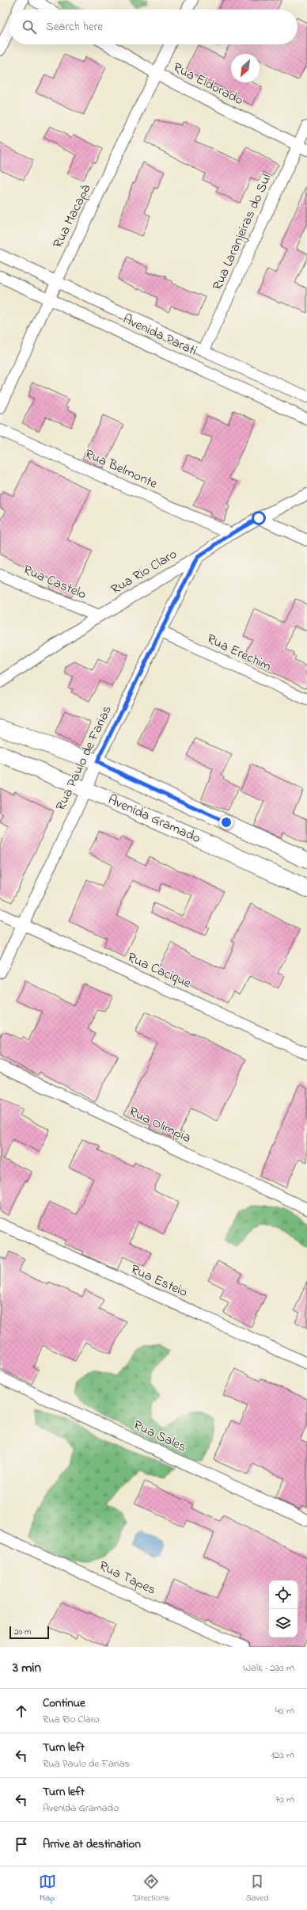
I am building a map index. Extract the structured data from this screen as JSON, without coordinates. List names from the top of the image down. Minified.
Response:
{"streets":{"street":["Rua Eldorado","Rua Macapá","Rua Laranjeiras do Sul","Avenida Parati","Rua Belmonte","Rua Rio Claro","Rua Castelo","Rua Erechim","Rua Paulo de Farias","Avenida Gramado","Rua Cacique","Rua Olimpia","Rua Esteio","Rua Sales","Rua Tapes"]},"crossings":[["Rua Eldorado","Rua Macapá"],["Rua Eldorado","Rua Laranjeiras do Sul"],["Rua Macapá","Avenida Parati"],["Rua Laranjeiras do Sul","Avenida Parati"],["Rua Belmonte","Rua Rio Claro"],["Rua Rio Claro","Rua Castelo"],["Rua Rio Claro","Rua Paulo de Farias"],["Rua Erechim","Rua Paulo de Farias"],["Rua Paulo de Farias","Avenida Gramado"],["Rua Paulo de Farias","Rua Cacique"]],"scale_bar":"20 m","north":"bottom left","page":{"search":"Search here","scale":"20 m","heading":["3 min","Walk · 230 m"],"list":[["Continue","Rua Rio Claro","40 m"],["Turn left","Rua Paulo de Farias","120 m"],["Turn left","Avenida Gramado","70 m"],"Arrive at destination"],"nav":["Map","Directions","Saved"]}}
